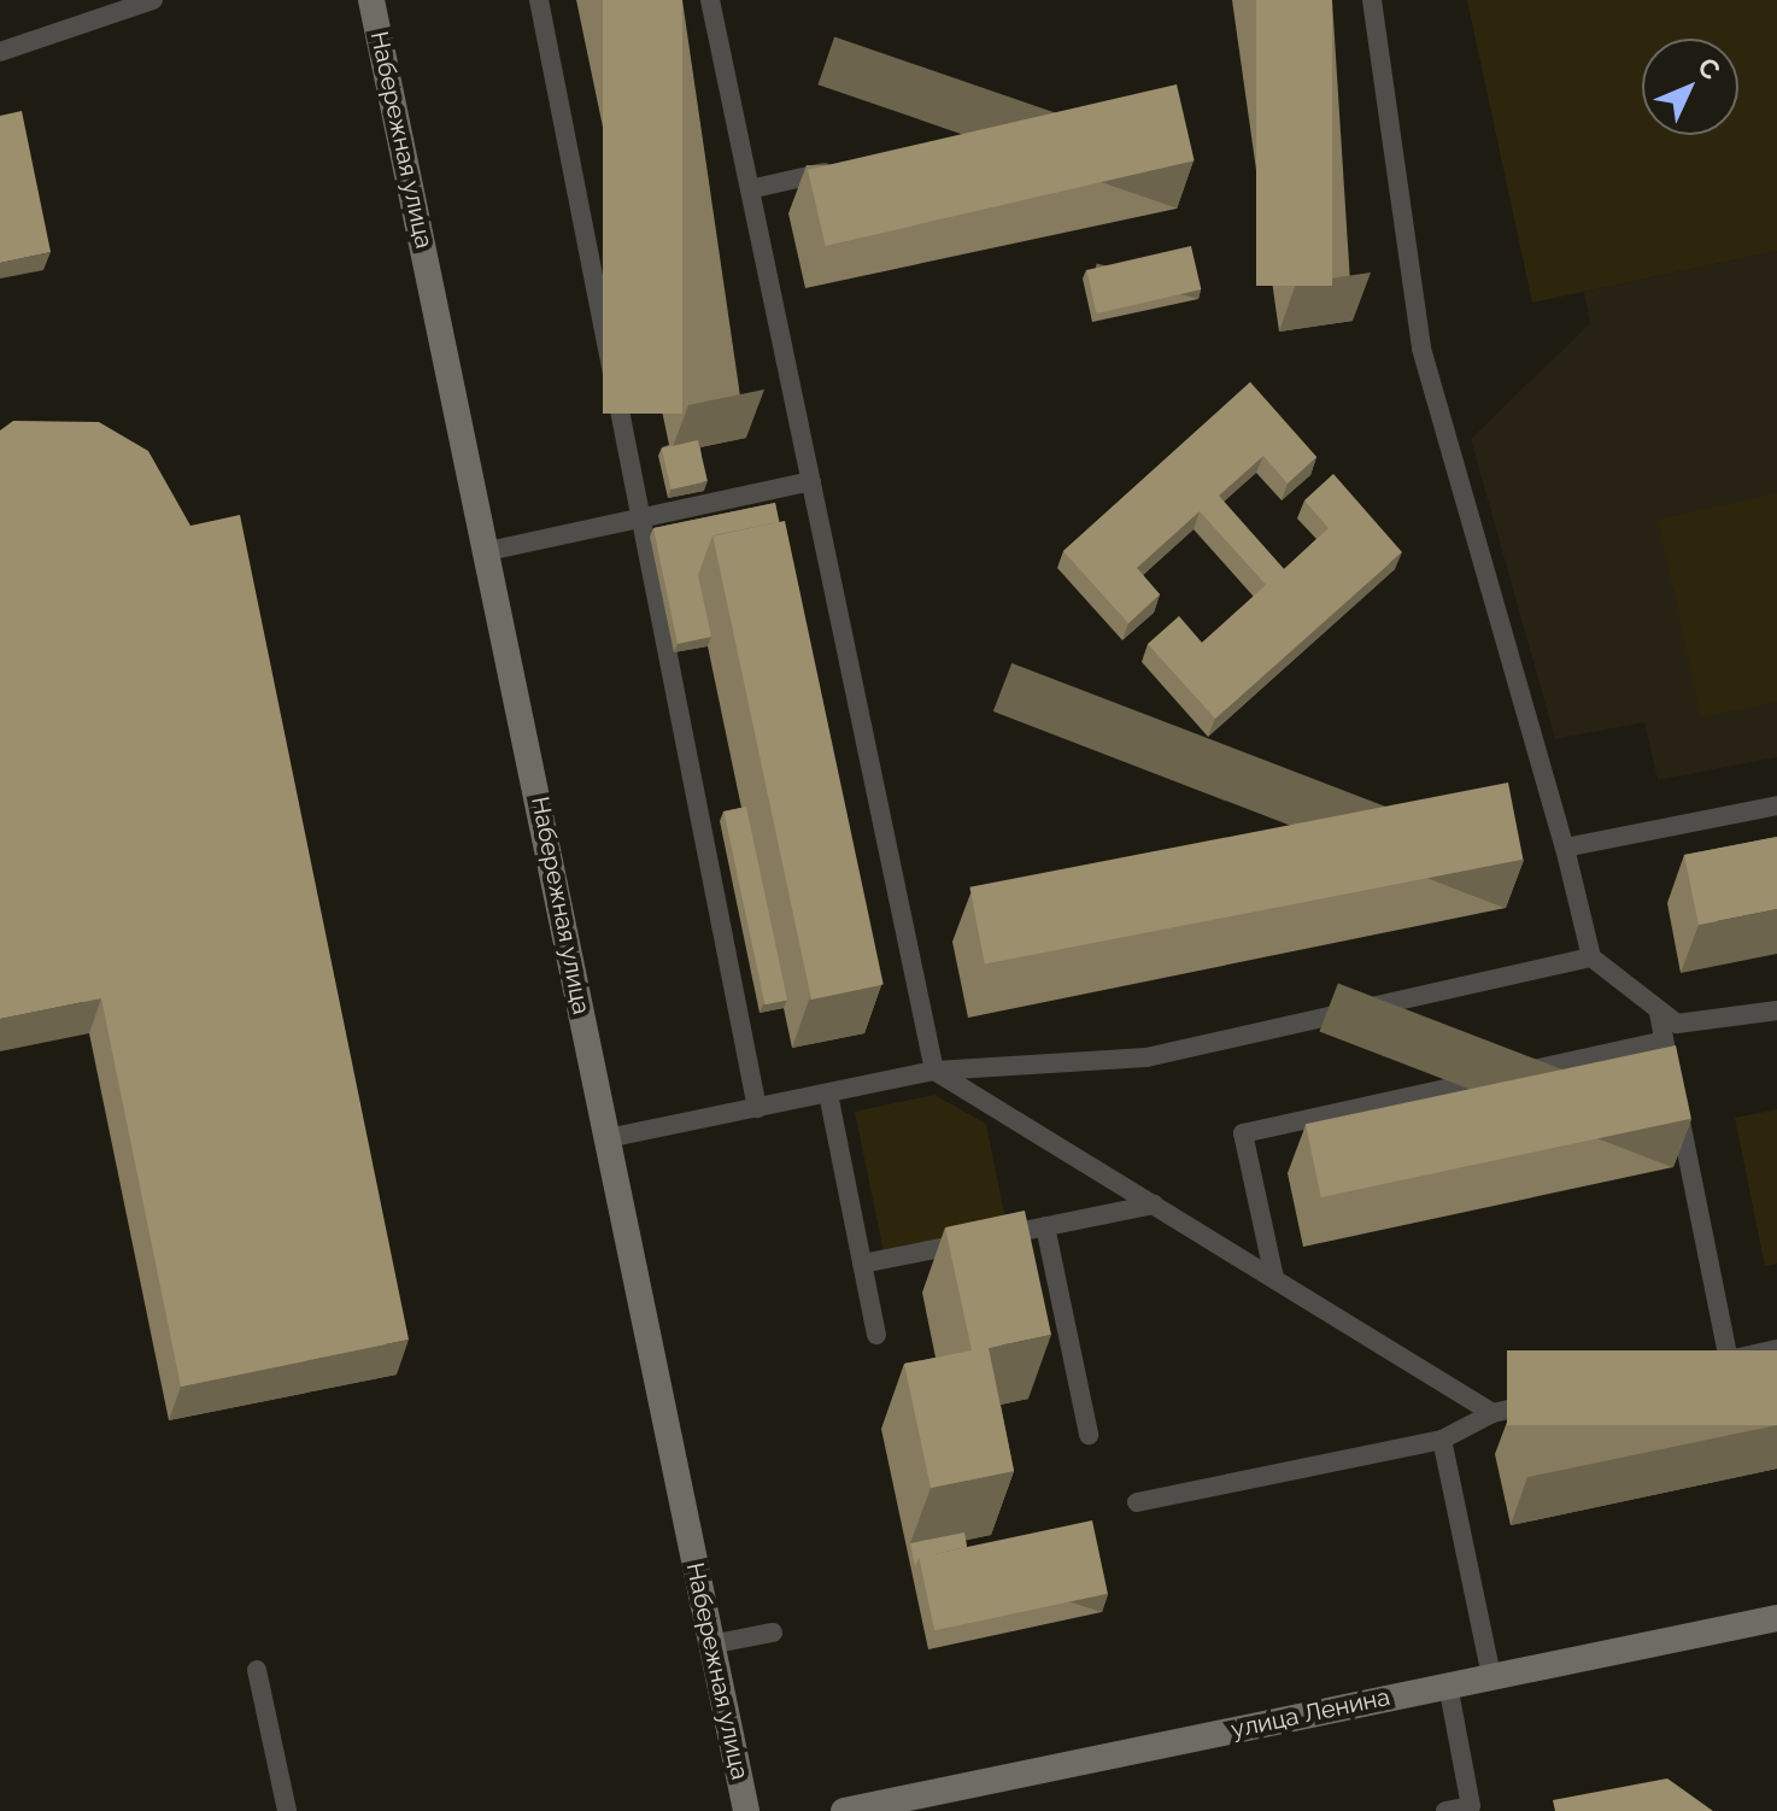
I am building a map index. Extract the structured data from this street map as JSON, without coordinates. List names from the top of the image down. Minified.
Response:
{"streets":{"main road":["Набережная улица","улица Ленина"]},"north":"top right"}
